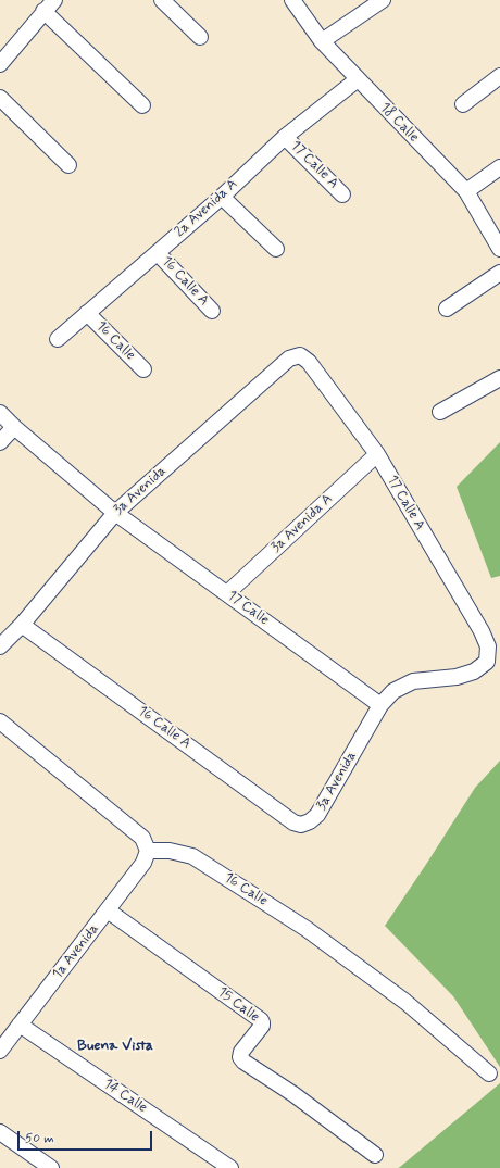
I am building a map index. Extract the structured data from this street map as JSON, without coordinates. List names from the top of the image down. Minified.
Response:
{"streets":{"street":["18 Calle","17 Calle A","2a Avenida A","16 Calle A","16 Calle","3a Avenida","3a Avenida A","17 Calle","1a Avenida","15 Calle","14 Calle"]},"crossings":[["18 Calle","2a Avenida A"],["17 Calle A","2a Avenida A"],["17 Calle A","3a Avenida"],["17 Calle A","3a Avenida A"],["2a Avenida A","16 Calle A"],["2a Avenida A","16 Calle"],["16 Calle A","3a Avenida"],["16 Calle","1a Avenida"],["3a Avenida","17 Calle"],["3a Avenida A","17 Calle"],["1a Avenida","15 Calle"],["1a Avenida","14 Calle"]],"districts":["Buena Vista"],"scale_bar":"50 m"}
